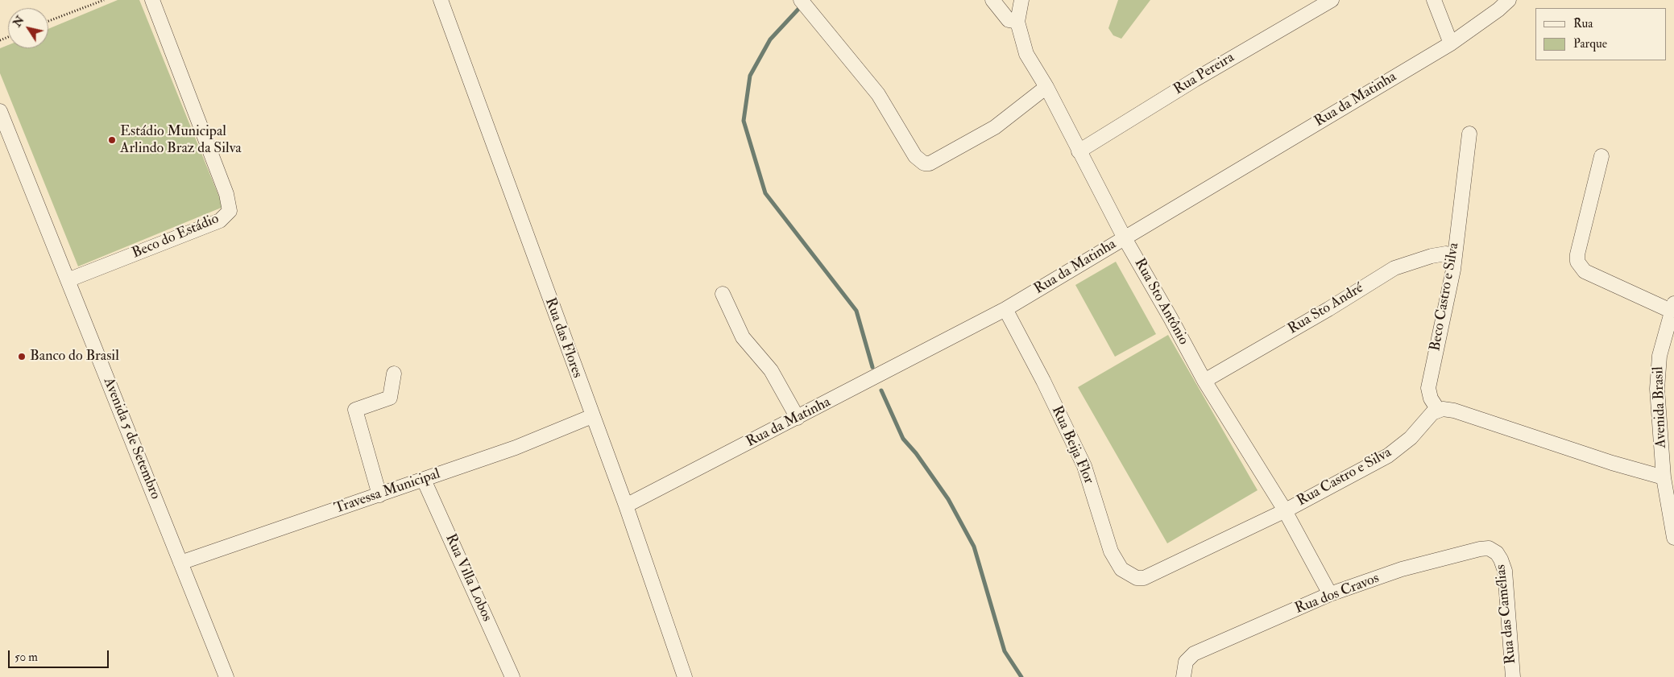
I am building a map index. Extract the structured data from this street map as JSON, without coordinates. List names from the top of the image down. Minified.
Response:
{"streets":{"street":["Rua Pereira","Rua da Matinha","Beco do Estádio","Beco Castro e Silva","Rua Sto Antônio","Rua Sto André","Rua das Flores","Avenida Brasil","Avenida 5 de Setembro","Rua Beija Flor","Rua Castro e Silva","Travessa Municipal","Rua Villa Lobos","Rua dos Cravos","Rua das Camélias"]},"crossings":[["Rua Pereira","Rua Sto Antônio"],["Rua da Matinha","Rua Sto Antônio"],["Rua da Matinha","Rua das Flores"],["Rua da Matinha","Rua Beija Flor"],["Beco do Estádio","Avenida 5 de Setembro"],["Beco Castro e Silva","Rua Sto André"],["Beco Castro e Silva","Rua Castro e Silva"],["Rua Sto Antônio","Rua Sto André"],["Rua Sto Antônio","Rua Castro e Silva"],["Rua Sto Antônio","Rua dos Cravos"],["Rua das Flores","Travessa Municipal"],["Avenida 5 de Setembro","Travessa Municipal"],["Rua Beija Flor","Rua Castro e Silva"],["Travessa Municipal","Rua Villa Lobos"],["Rua dos Cravos","Rua das Camélias"]],"places":["Estádio Municipal Arlindo Braz da Silva","Banco do Brasil"],"legend":["Rua","Parque"],"scale_bar":"50 m","north":"top left"}
